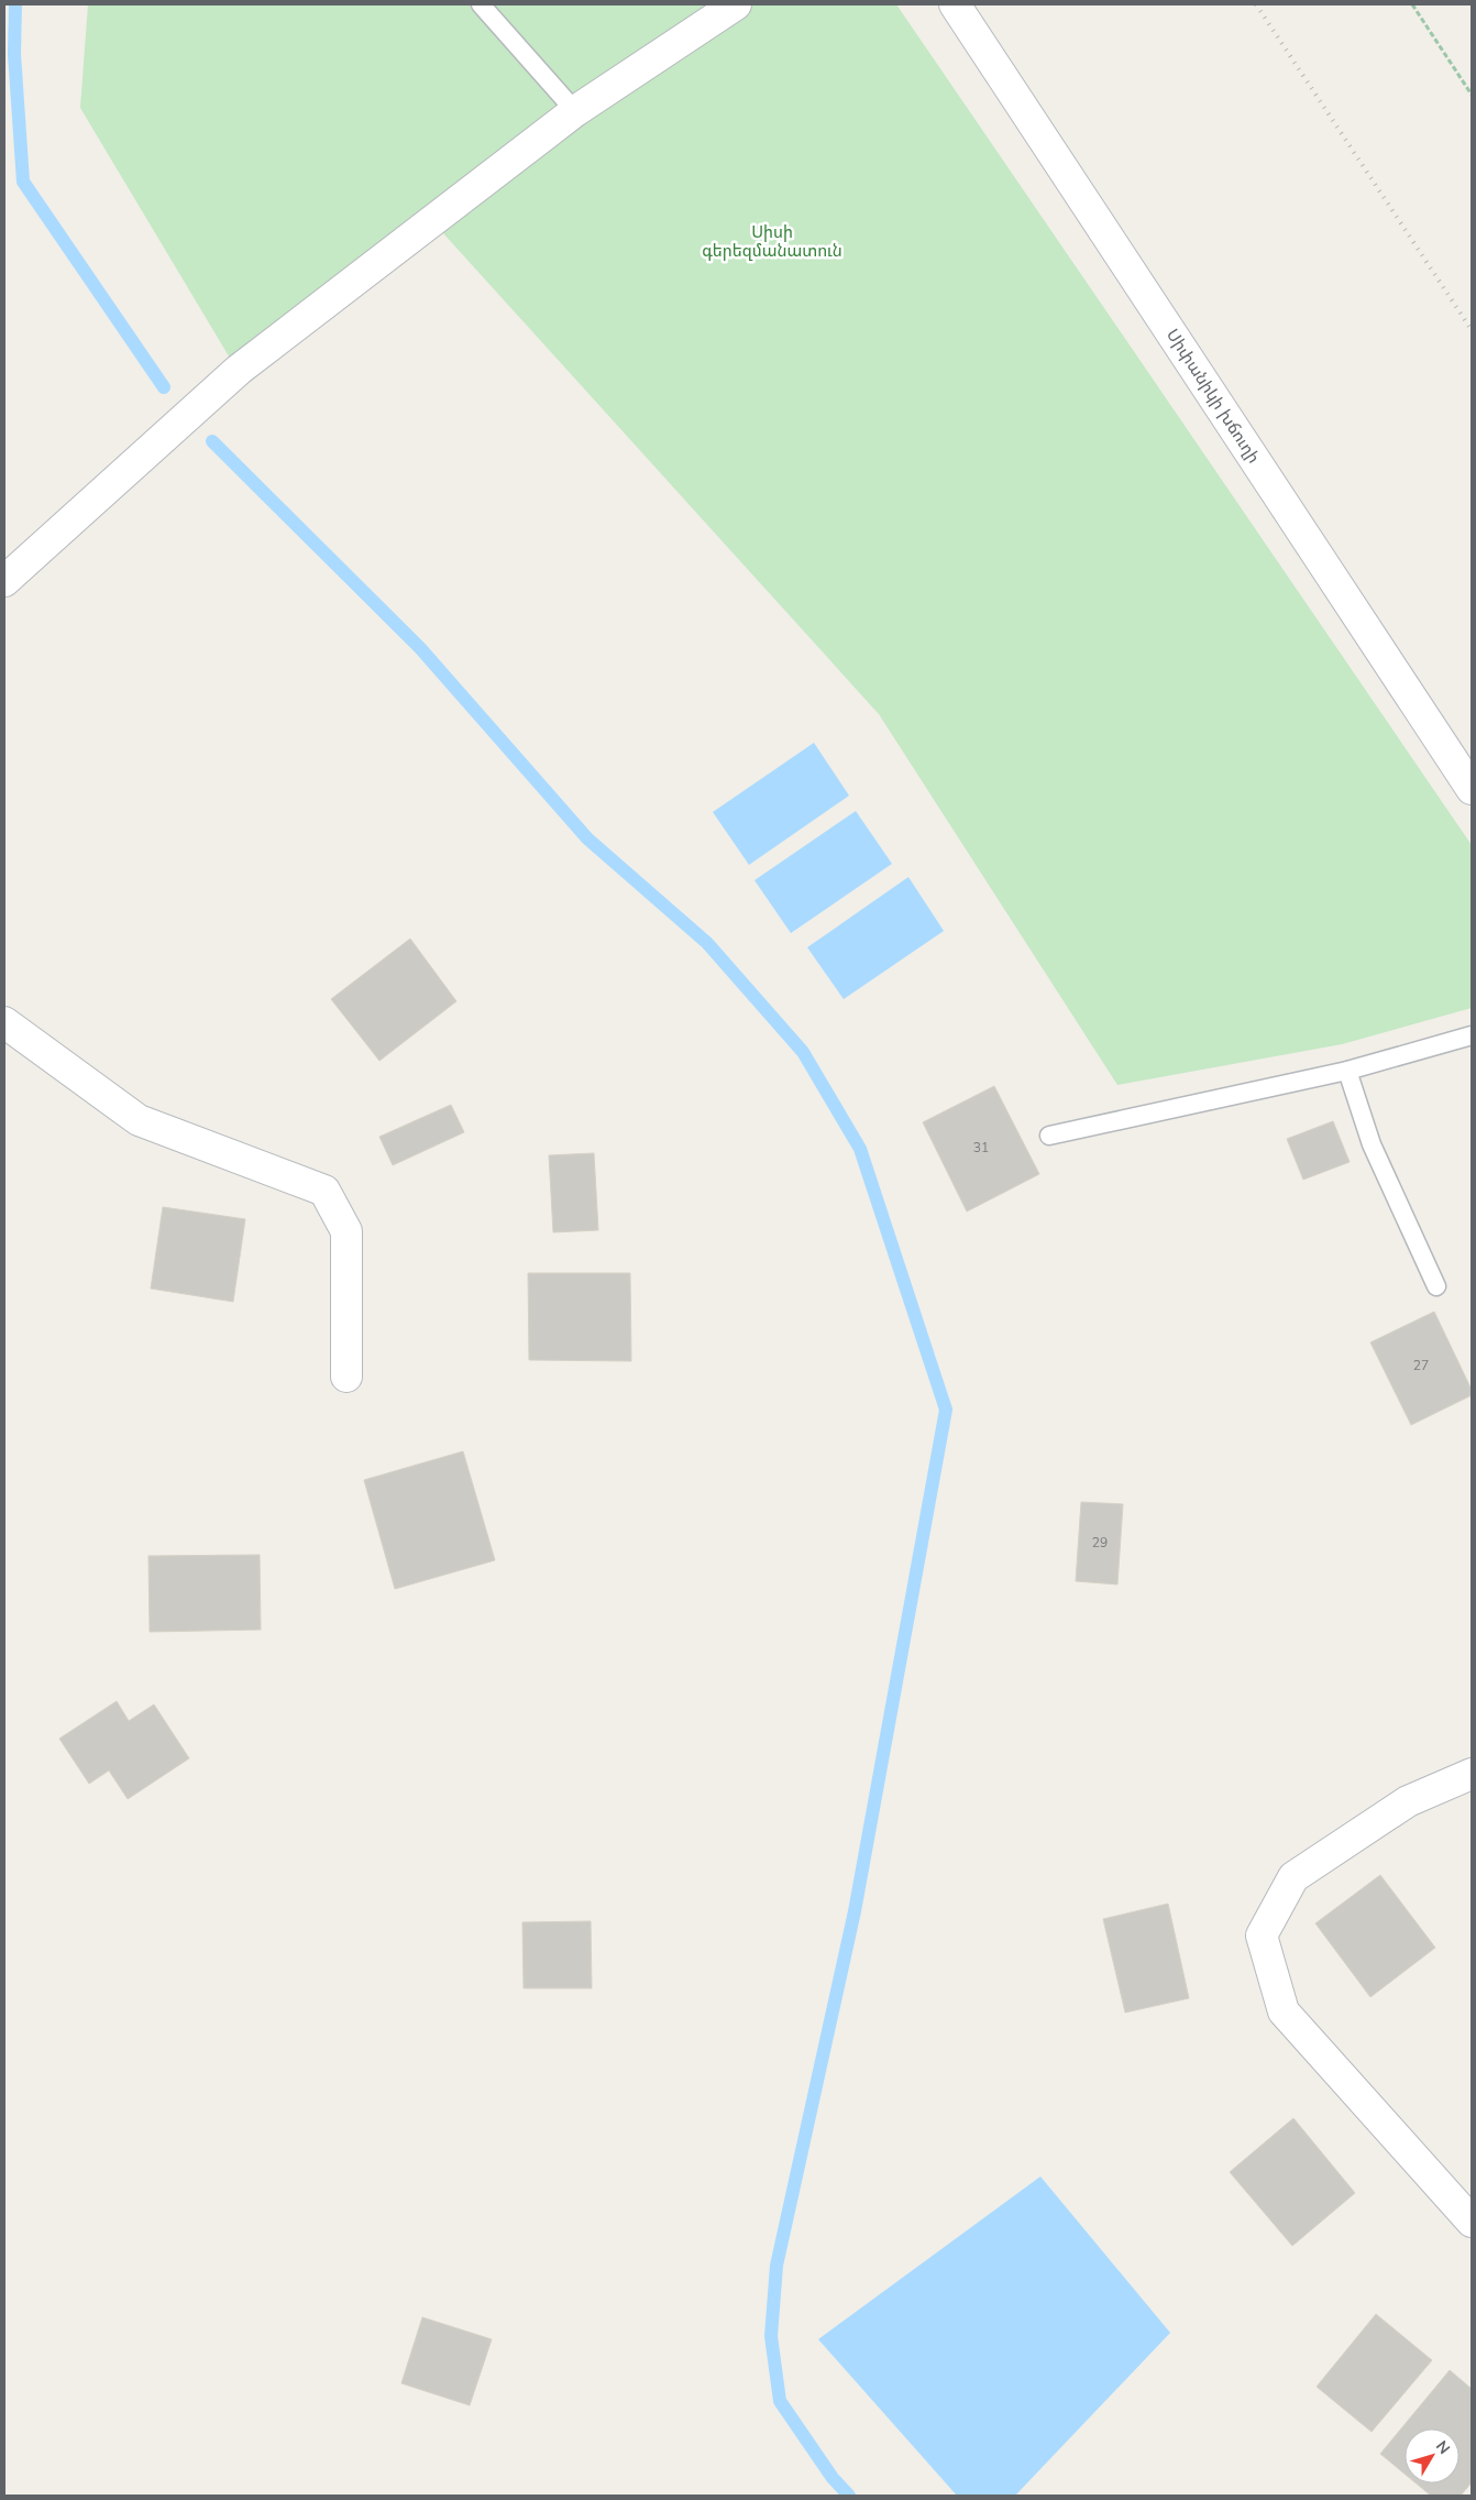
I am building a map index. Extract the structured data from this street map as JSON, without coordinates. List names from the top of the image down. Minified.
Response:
{"streets":{"street":["Սիփանիկի խճուղի"]},"parks":["Սիսի գերեզմանատուն"],"house_numbers":["31","27","29"],"north":"top right"}
